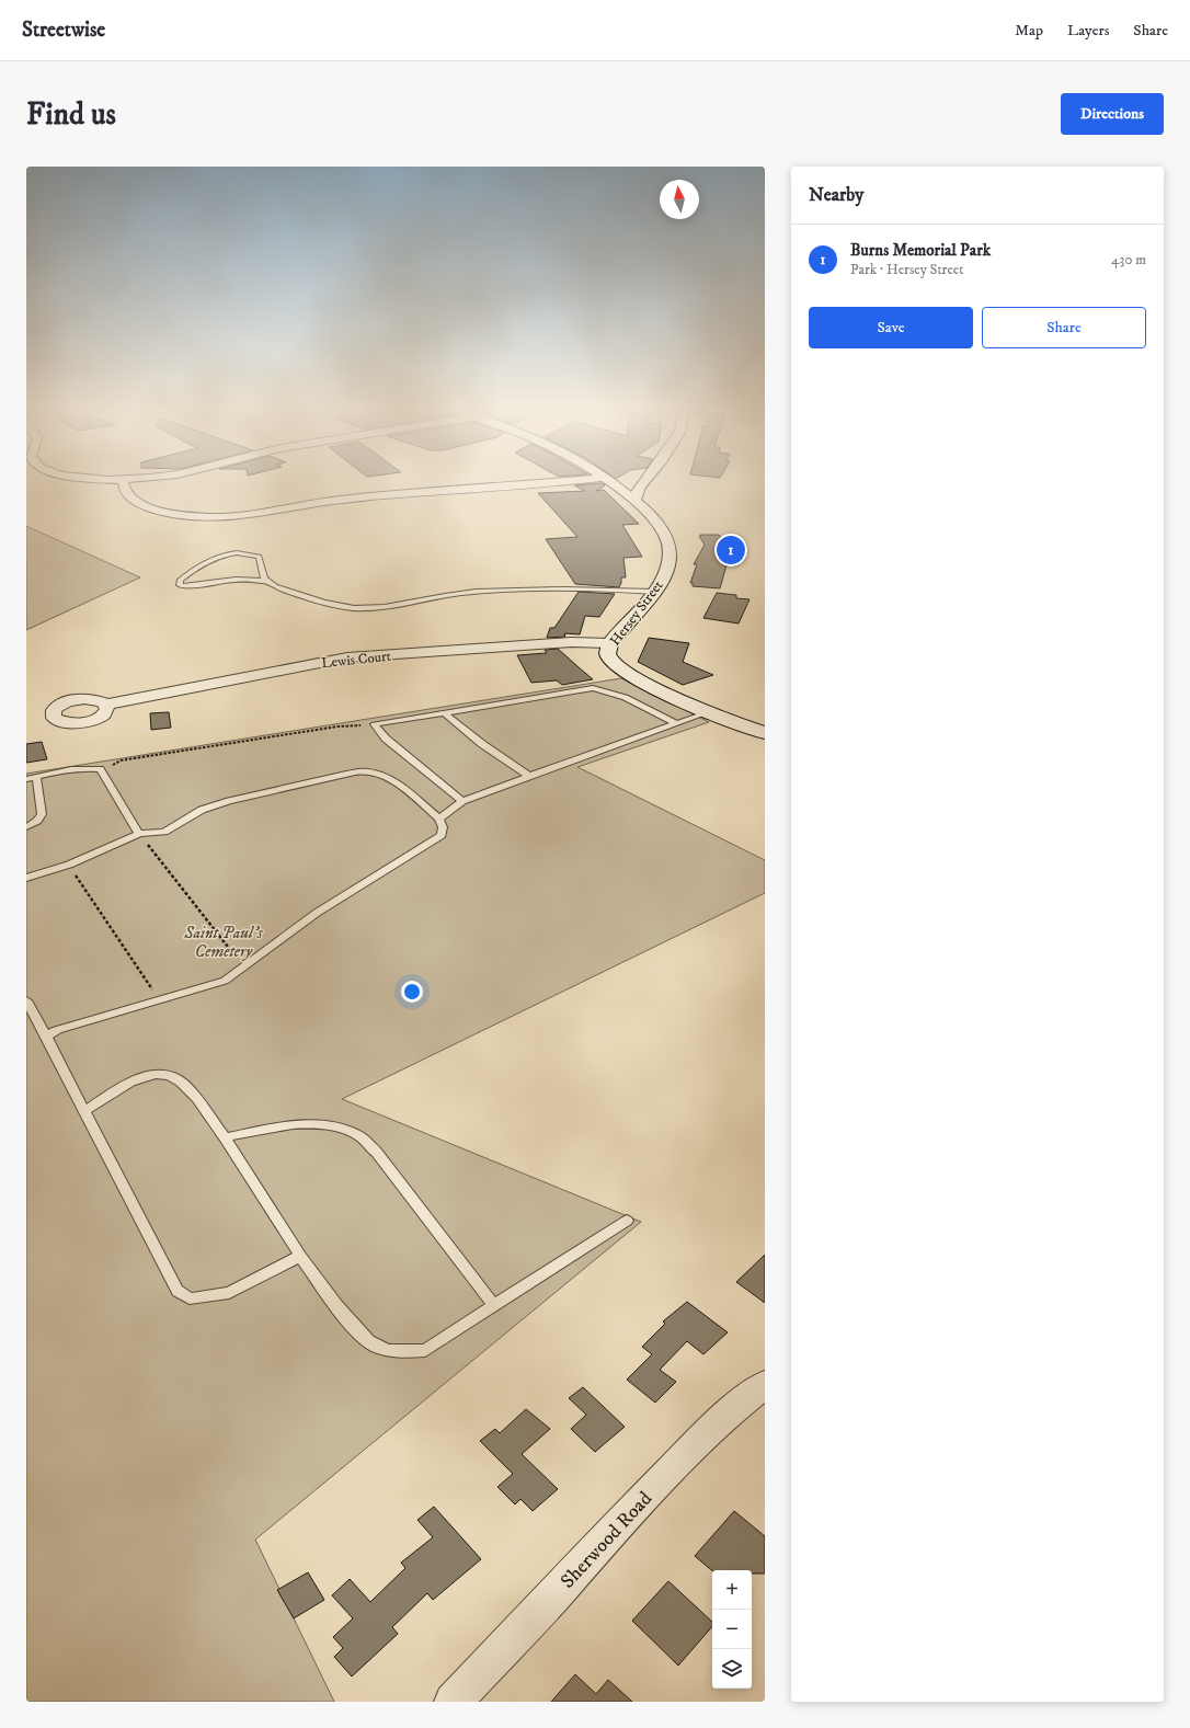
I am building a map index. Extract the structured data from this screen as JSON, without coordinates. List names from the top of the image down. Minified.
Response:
{"streets":{"street":["Hersey Street","Lewis Court","Sherwood Road"]},"crossings":[["Hersey Street","Lewis Court"]],"parks":["Saint Paul's Cemetery"],"north":"top","page":{"header":"Streetwise","nav":["Map","Layers","Share"],"buttons":["Directions",["Save","Share"]],"title":"Find us","heading":"Nearby","list":[{"mark":"1","name":"Burns Memorial Park","note":"Park · Hersey Street","value":"430 m"}],"pins":"1","map_buttons":["+","−"]}}
